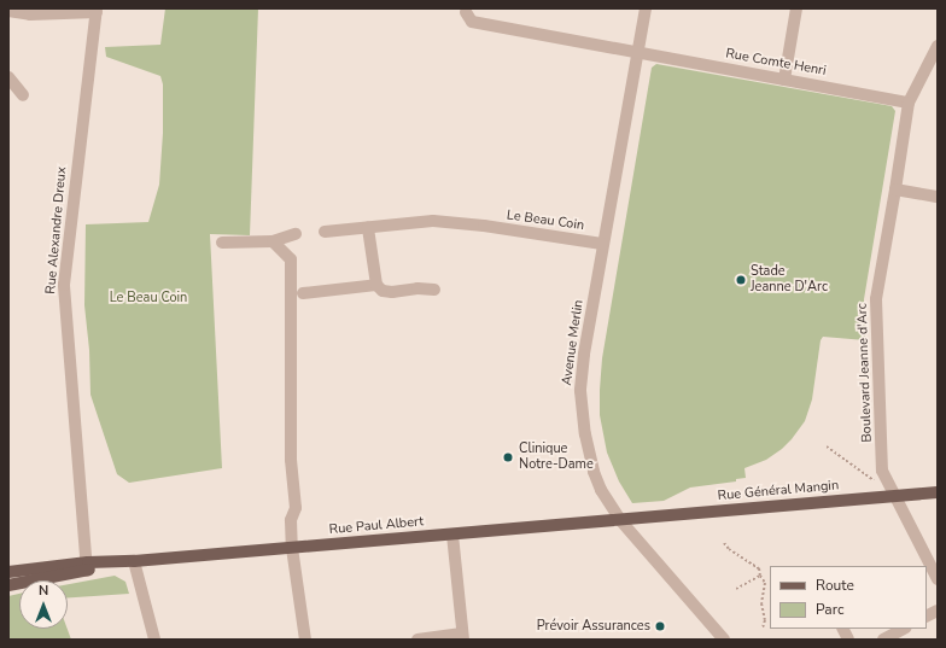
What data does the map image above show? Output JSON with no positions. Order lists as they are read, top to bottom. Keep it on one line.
{"streets":{"main road":["Rue Général Mangin","Rue Paul Albert"],"street":["Rue Comte Henri","Le Beau Coin","Rue Alexandre Dreux","Avenue Merlin","Boulevard Jeanne d'Arc"]},"crossings":[["Rue Comte Henri","Avenue Merlin"],["Rue Comte Henri","Boulevard Jeanne d'Arc"],["Le Beau Coin","Avenue Merlin"],["Rue Alexandre Dreux","Rue Paul Albert"],["Avenue Merlin","Rue Général Mangin"],["Avenue Merlin","Rue Paul Albert"],["Boulevard Jeanne d'Arc","Rue Général Mangin"],["Rue Général Mangin","Rue Paul Albert"]],"parks":["Le Beau Coin"],"places":["Stade Jeanne D'Arc","Clinique Notre-Dame","Prévoir Assurances"],"legend":["Route","Parc"],"north":"top"}
